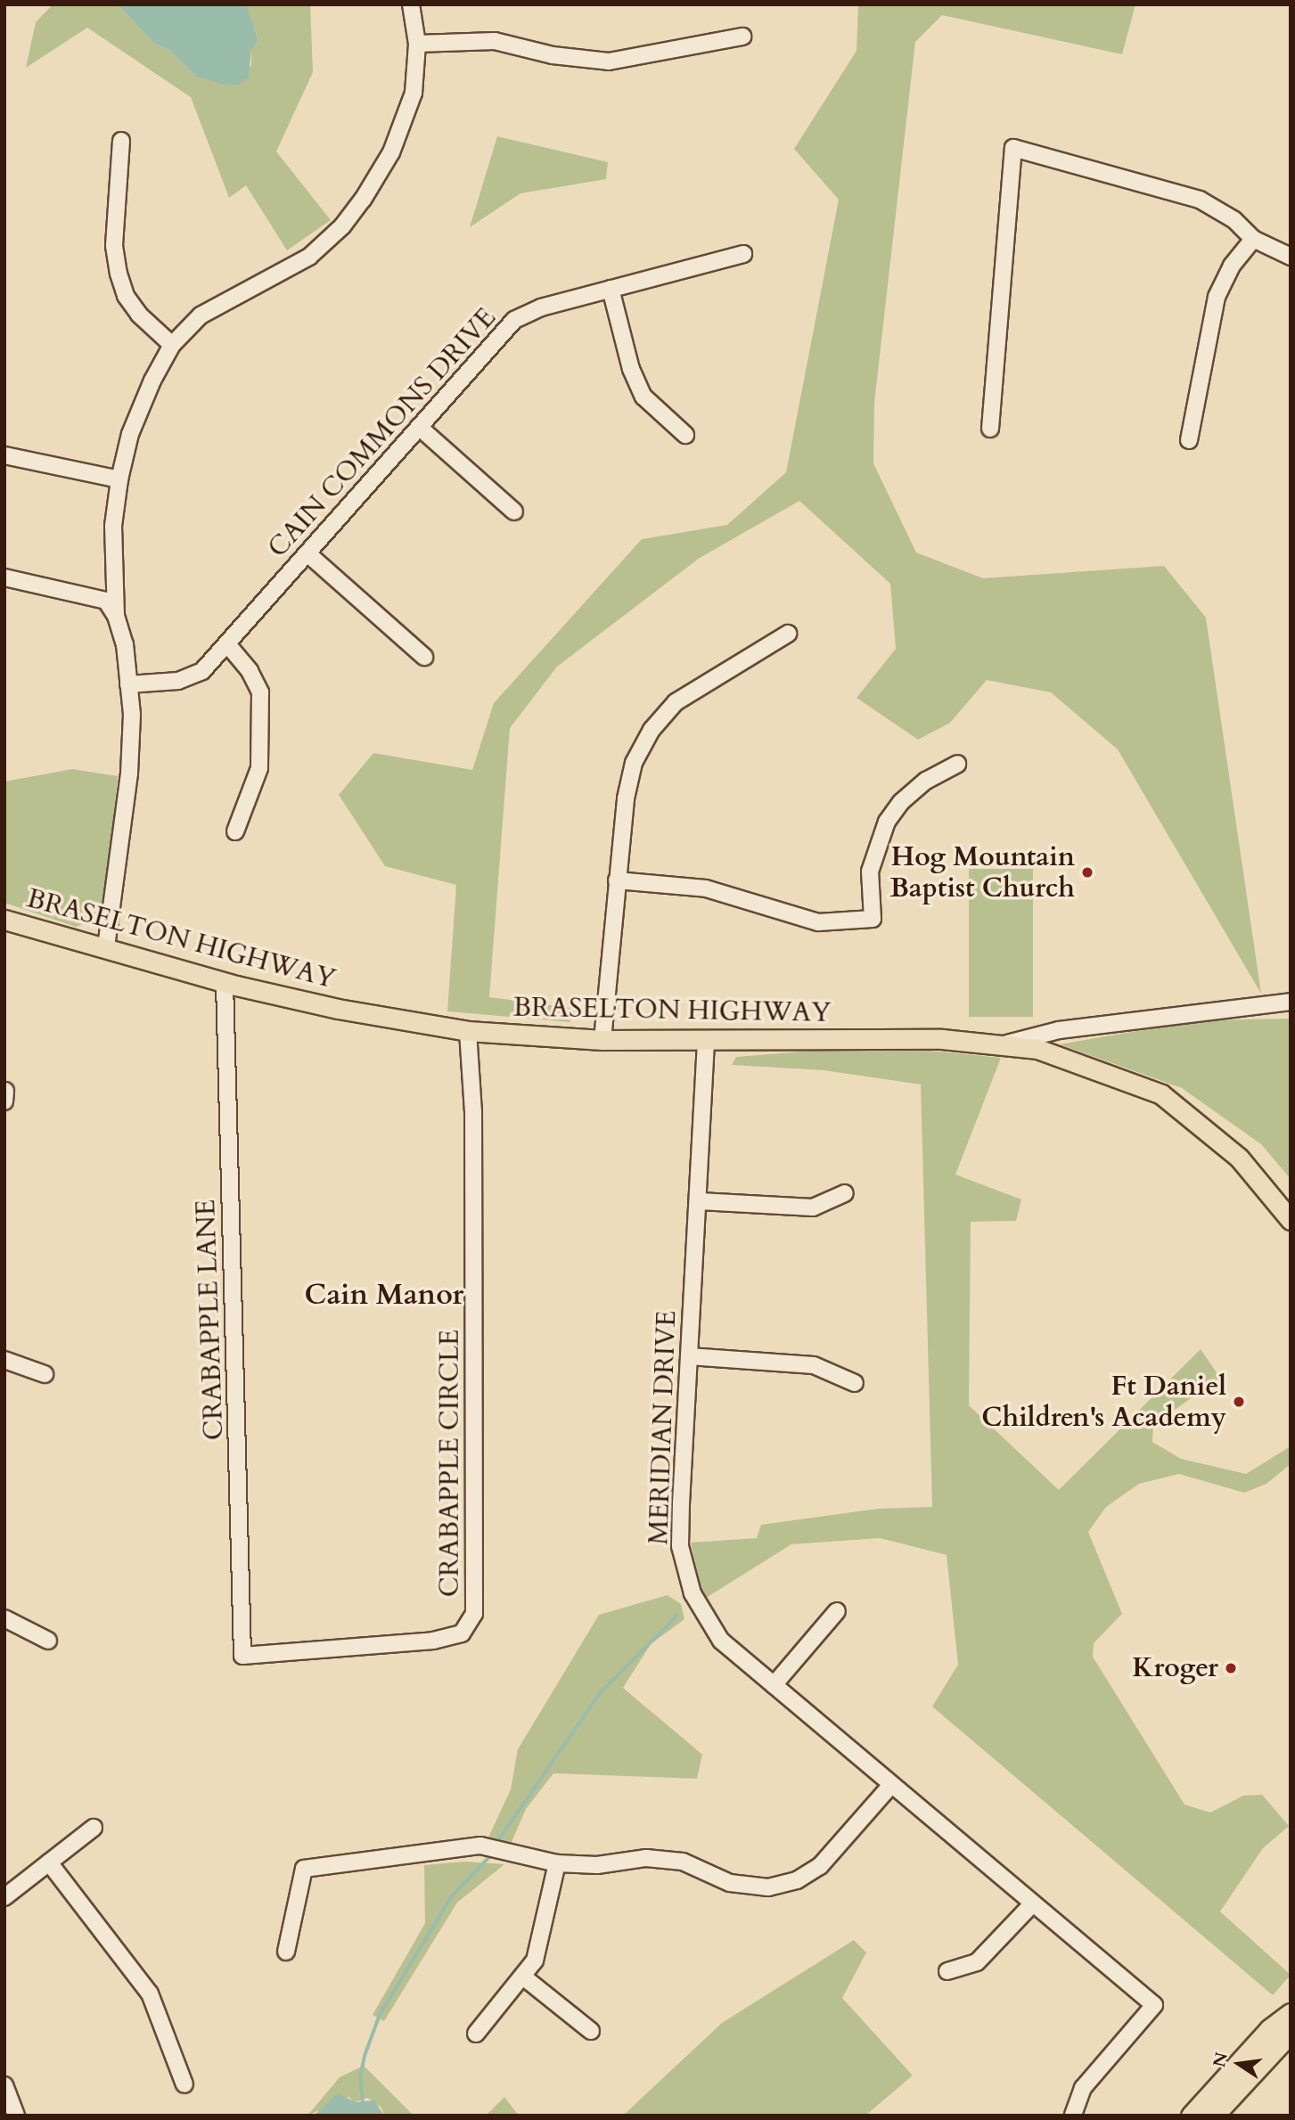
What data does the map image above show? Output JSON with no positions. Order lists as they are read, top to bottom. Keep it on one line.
{"streets":{"main road":["BRASELTON HIGHWAY"],"street":["CAIN COMMONS DRIVE","CRABAPPLE LANE","MERIDIAN DRIVE","CRABAPPLE CIRCLE"]},"crossings":[["BRASELTON HIGHWAY","CRABAPPLE LANE"],["BRASELTON HIGHWAY","MERIDIAN DRIVE"],["BRASELTON HIGHWAY","CRABAPPLE CIRCLE"],["CRABAPPLE LANE","CRABAPPLE CIRCLE"]],"districts":["Cain Manor"],"places":["Hog Mountain Baptist Church","Ft Daniel Children's Academy","Kroger"],"north":"left"}
